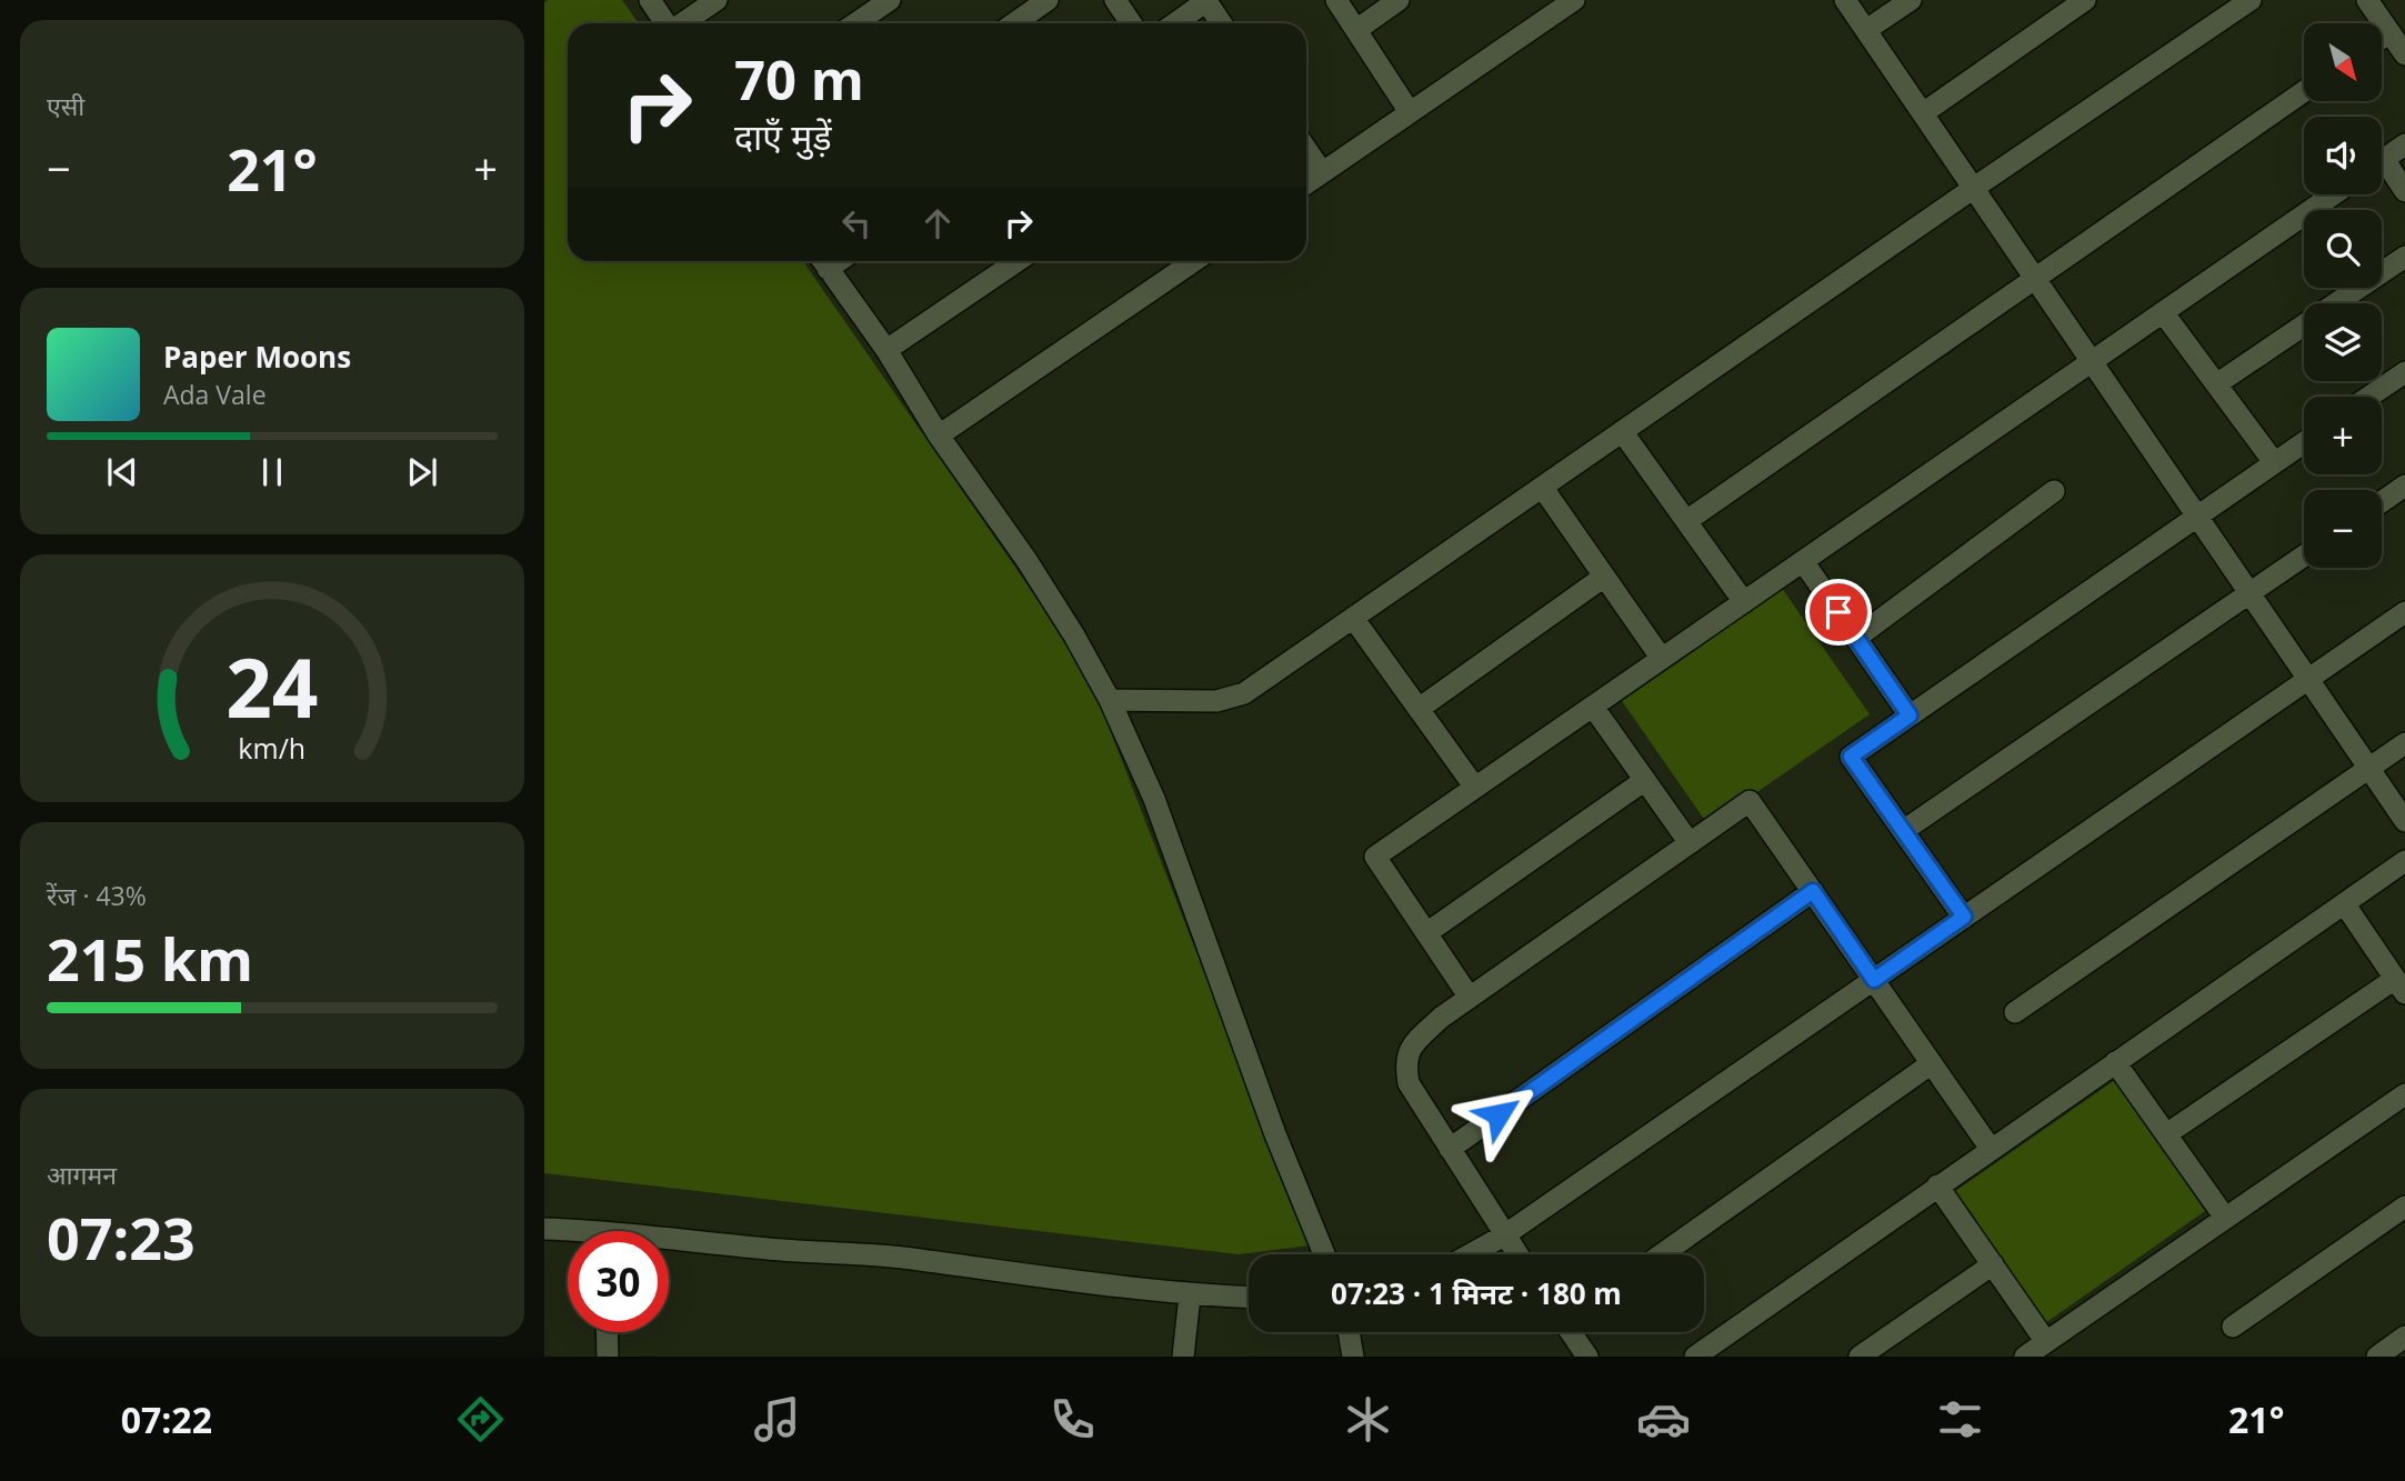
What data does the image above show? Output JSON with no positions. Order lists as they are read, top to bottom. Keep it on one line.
{"north":"bottom right","page":{"tile":["एसी",["रेंज · 43%","215 km"],["आगमन","07:23"]],"map_buttons":["+","−"],"turn":["70 m","दाएँ मुड़ें"],"heat":["−","21°","+"],"song":["Paper Moons","Ada Vale"],"limit":"30","trip":"07:23 · 1 मिनट · 180 m","tabs":["07:22","21°"],"gauge":["24","km/h"]}}
